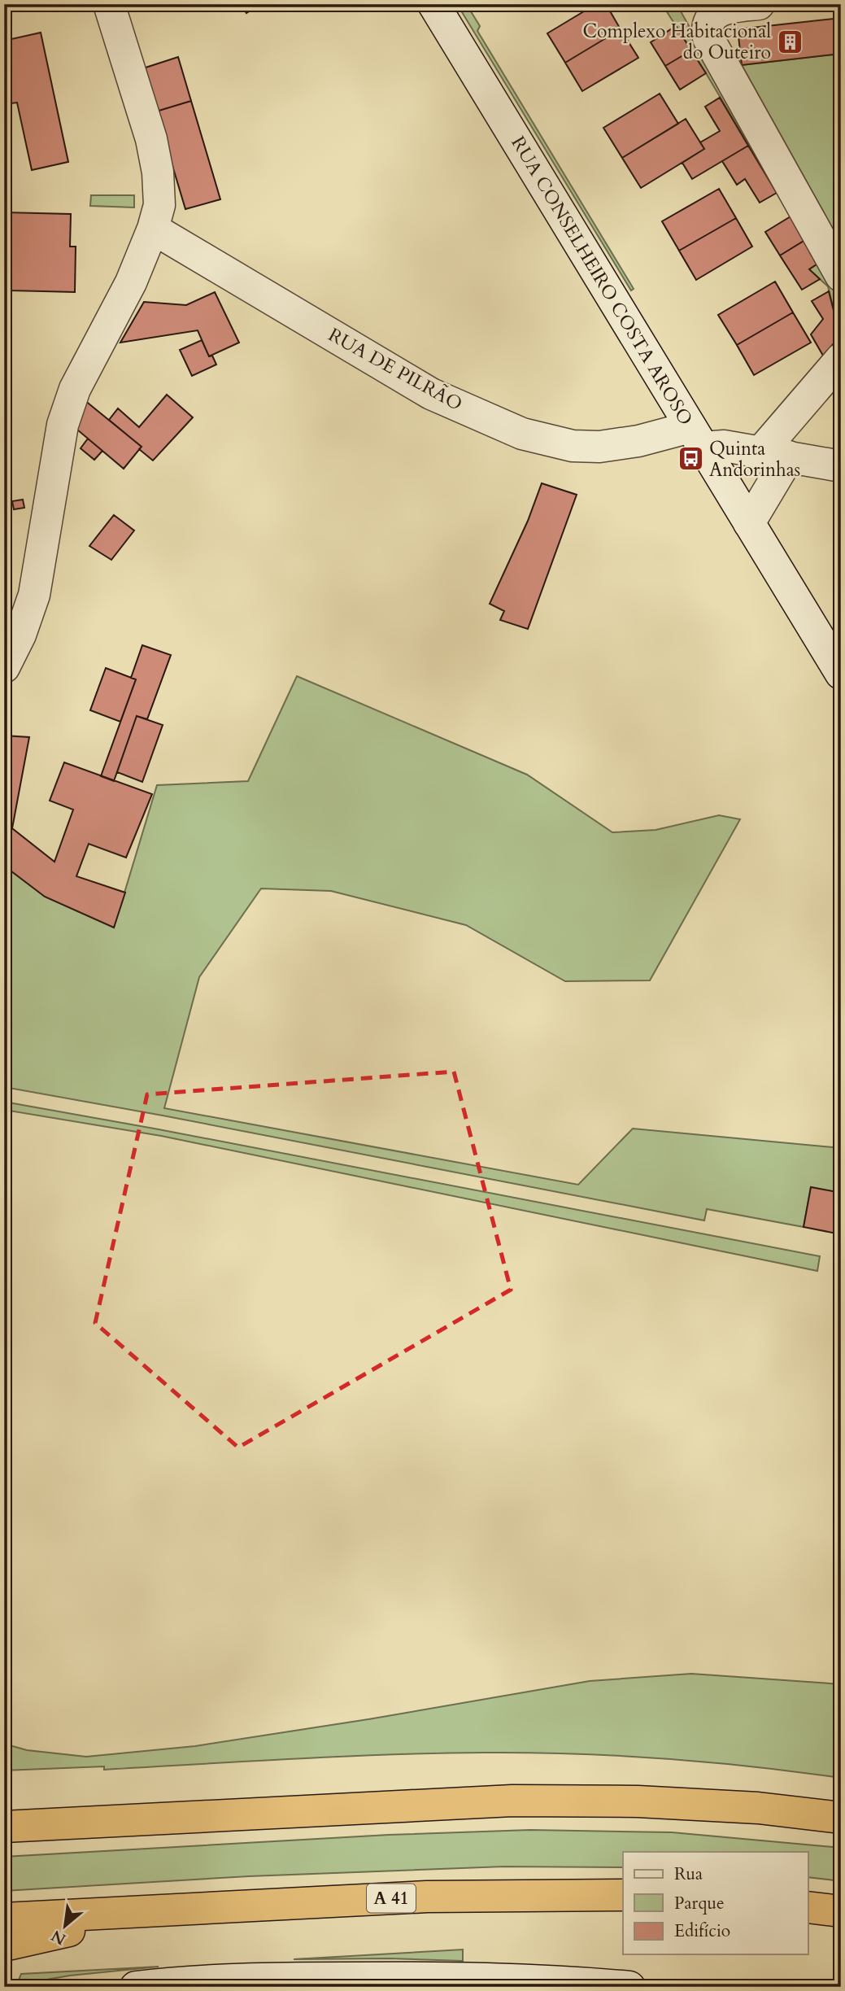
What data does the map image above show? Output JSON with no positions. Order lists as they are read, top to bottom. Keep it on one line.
{"streets":{"highway":["A 41"],"street":["RUA CONSELHEIRO COSTA AROSO","RUA DE PILRÃO"]},"crossings":[["RUA CONSELHEIRO COSTA AROSO","RUA DE PILRÃO"]],"places":{"building":["Complexo Habitacional do Outeiro"],"bus stop":["Quinta Andorinhas"]},"legend":["Rua","Parque","Edifício"],"north":"bottom left"}
